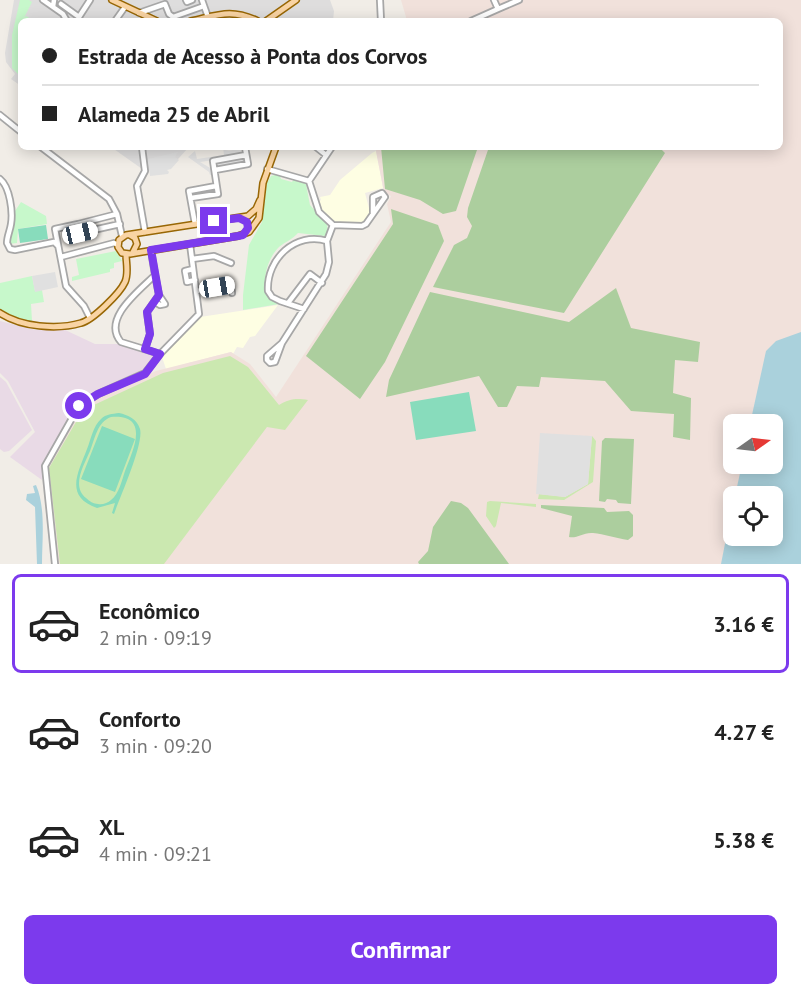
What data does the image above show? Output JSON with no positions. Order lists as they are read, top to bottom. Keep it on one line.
{"north":"right","page":{"banner":["Estrada de Acesso à Ponta dos Corvos","Alameda 25 de Abril"],"list":[{"name":"Econômico","note":"2 min · 09:19","value":"3.16 €"},{"name":"Conforto","note":"3 min · 09:20","value":"4.27 €"},{"name":"XL","note":"4 min · 09:21","value":"5.38 €"}],"buttons":"Confirmar"}}
